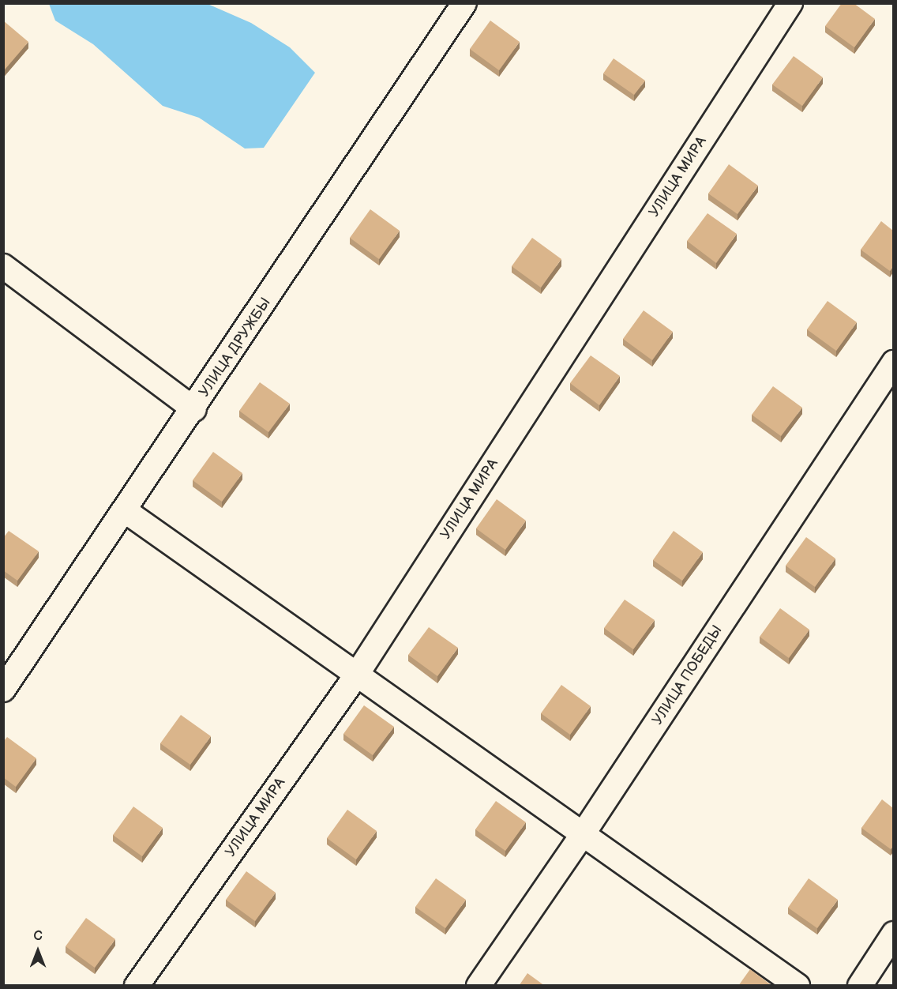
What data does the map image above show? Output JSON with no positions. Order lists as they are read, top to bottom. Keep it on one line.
{"streets":{"street":["УЛИЦА МИРА","УЛИЦА ДРУЖБЫ","УЛИЦА ПОБЕДЫ"]},"north":"top"}
